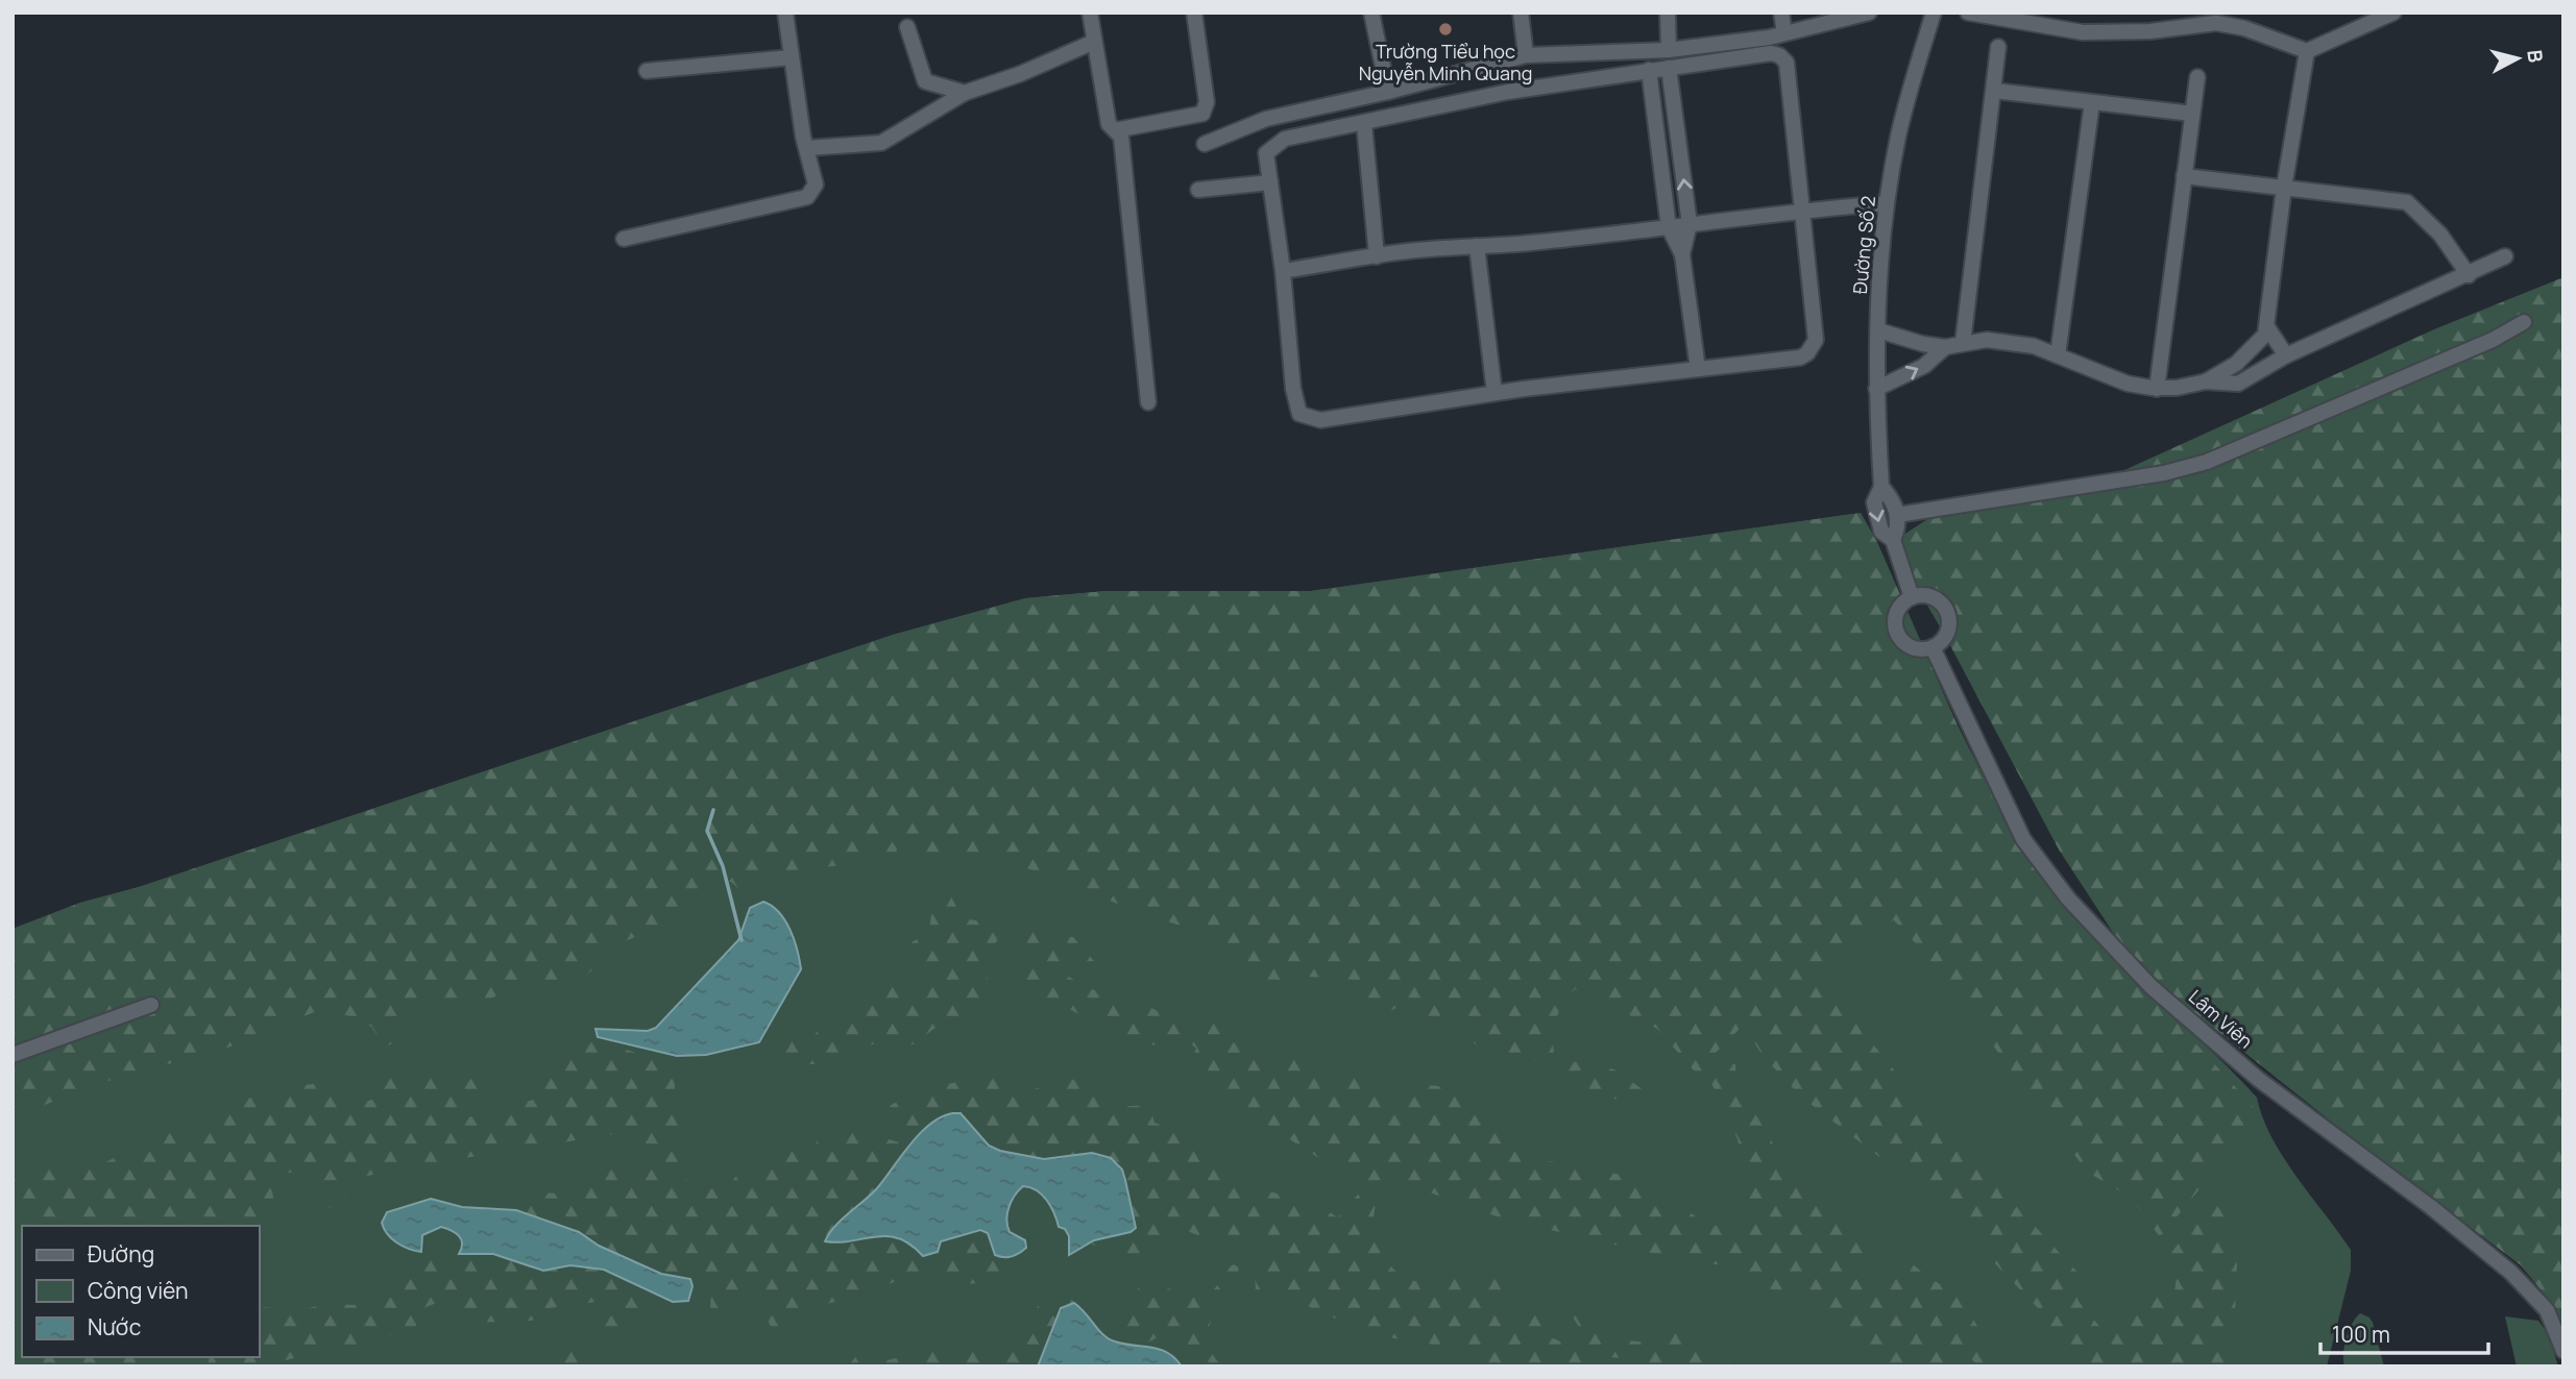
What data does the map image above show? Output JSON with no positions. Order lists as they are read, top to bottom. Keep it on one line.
{"streets":{"street":["Đường Số 2","Lâm Viên"]},"places":["Trường Tiểu học Nguyễn Minh Quang"],"legend":["Đường","Công viên","Nước"],"scale_bar":"100 m","north":"right"}
